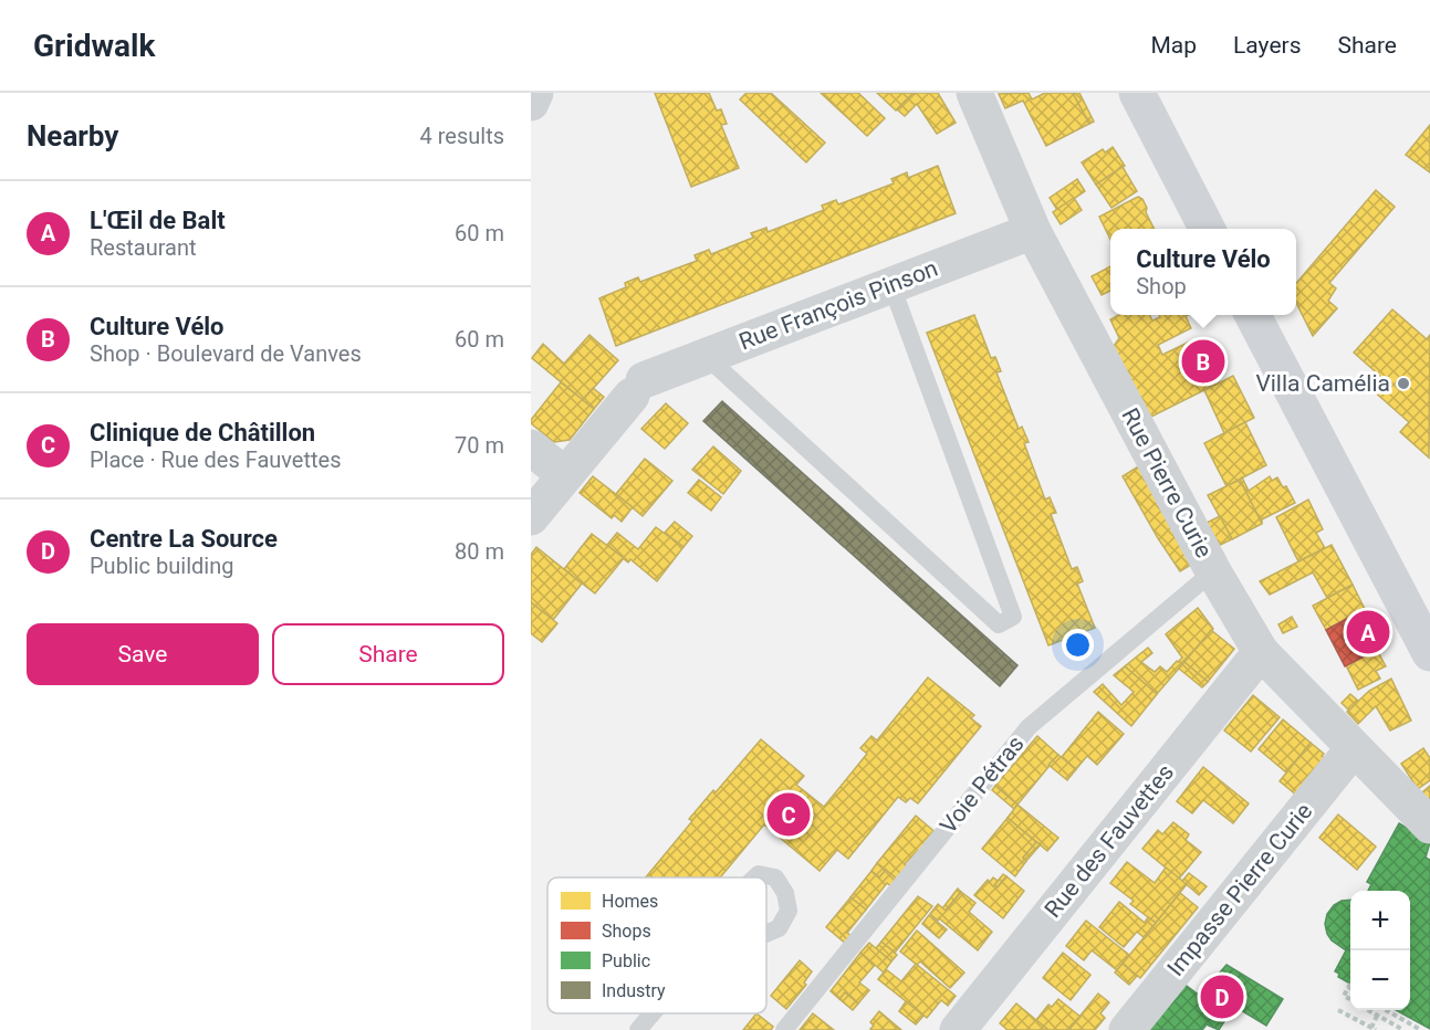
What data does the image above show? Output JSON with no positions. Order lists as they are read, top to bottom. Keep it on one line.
{"streets":{"street":["Rue François Pinson","Rue Pierre Curie","Rue des Fauvettes","Impasse Pierre Curie"],"lane":["Voie Pétras"]},"crossings":[["Rue François Pinson","Rue Pierre Curie"],["Rue Pierre Curie","Voie Pétras"],["Rue Pierre Curie","Rue des Fauvettes"],["Rue Pierre Curie","Impasse Pierre Curie"]],"places":["Villa Camélia"],"legend":["Homes","Shops","Public","Industry"],"page":{"header":"Gridwalk","nav":["Map","Layers","Share"],"heading":["Nearby","4 results"],"list":[{"mark":"A","name":"L'Œil de Balt","note":"Restaurant","value":"60 m"},{"mark":"B","name":"Culture Vélo","note":"Shop · Boulevard de Vanves","value":"60 m"},{"mark":"C","name":"Clinique de Châtillon","note":"Place · Rue des Fauvettes","value":"70 m"},{"mark":"D","name":"Centre La Source","note":"Public building","value":"80 m"}],"popup":["Culture Vélo","Shop"],"pins":["B","A","C","D"],"buttons":["Save","Share"],"map_buttons":["+","−"]}}
